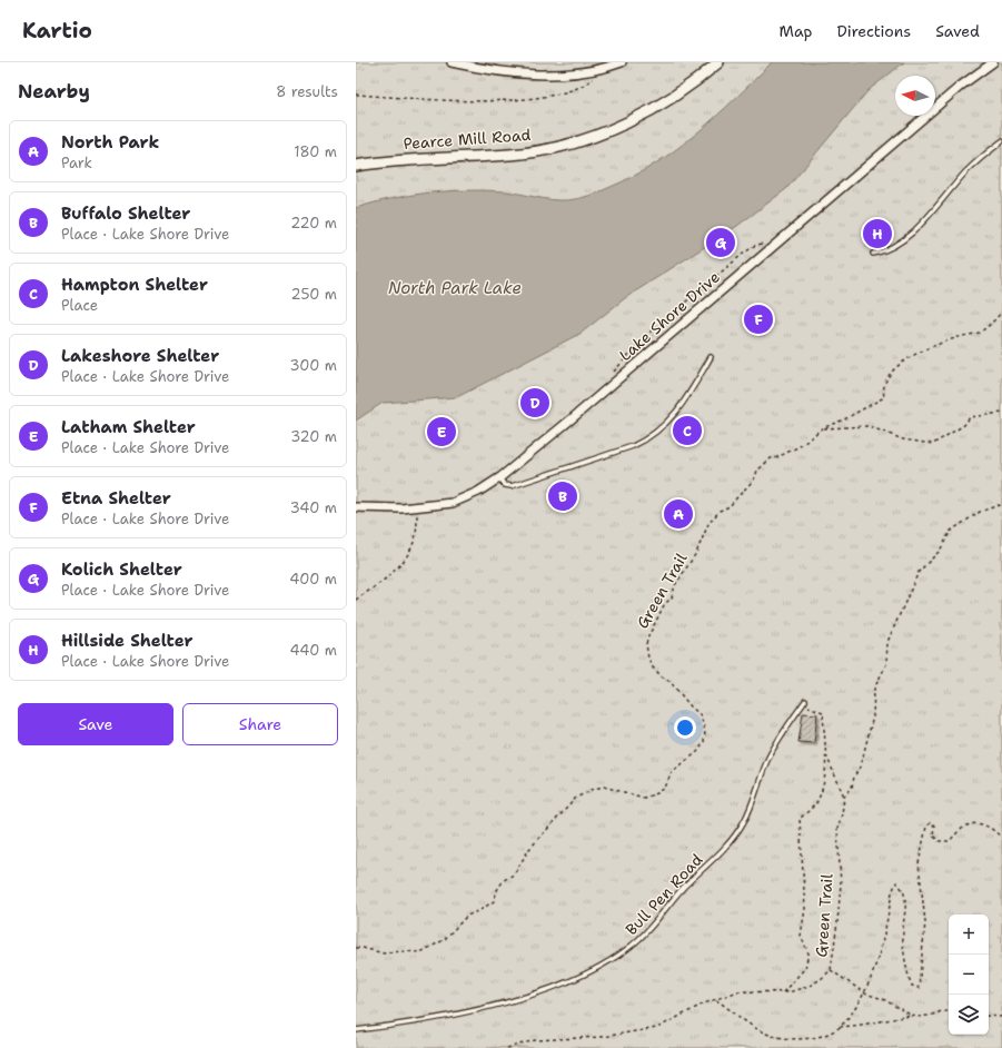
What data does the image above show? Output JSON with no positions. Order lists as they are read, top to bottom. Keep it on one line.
{"streets":{"street":["Pearce Mill Road","Lake Shore Drive"],"lane":["Bull Pen Road"],"path":["Green Trail"]},"water":["North Park Lake"],"north":"left","page":{"header":"Kartio","nav":["Map","Directions","Saved"],"heading":["Nearby","8 results"],"list":[{"mark":"A","name":"North Park","note":"Park","value":"180 m"},{"mark":"B","name":"Buffalo Shelter","note":"Place · Lake Shore Drive","value":"220 m"},{"mark":"C","name":"Hampton Shelter","note":"Place","value":"250 m"},{"mark":"D","name":"Lakeshore Shelter","note":"Place · Lake Shore Drive","value":"300 m"},{"mark":"E","name":"Latham Shelter","note":"Place · Lake Shore Drive","value":"320 m"},{"mark":"F","name":"Etna Shelter","note":"Place · Lake Shore Drive","value":"340 m"},{"mark":"G","name":"Kolich Shelter","note":"Place · Lake Shore Drive","value":"400 m"},{"mark":"H","name":"Hillside Shelter","note":"Place · Lake Shore Drive","value":"440 m"}],"pins":["H","G","F","D","C","E","B","A"],"buttons":["Save","Share"],"map_buttons":["+","−"]}}
